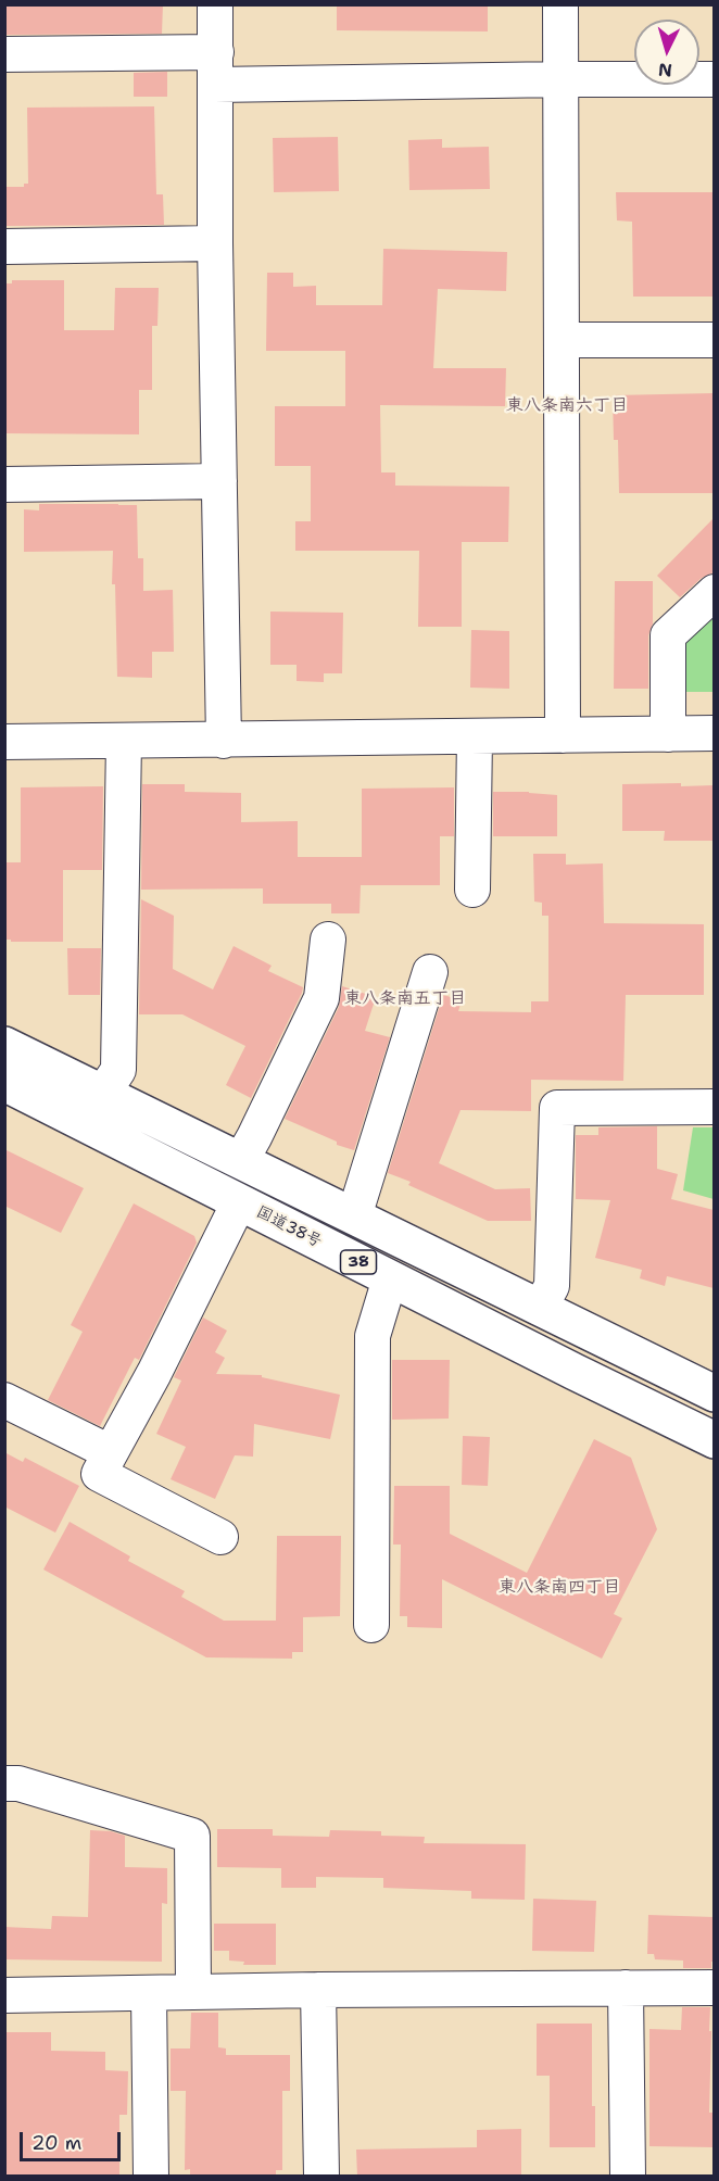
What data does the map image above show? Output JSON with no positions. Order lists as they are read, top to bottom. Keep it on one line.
{"streets":{"highway":["国道38号","38"]},"districts":["東八条南六丁目","東八条南五丁目","東八条南四丁目"],"scale_bar":"20 m","north":"bottom"}
